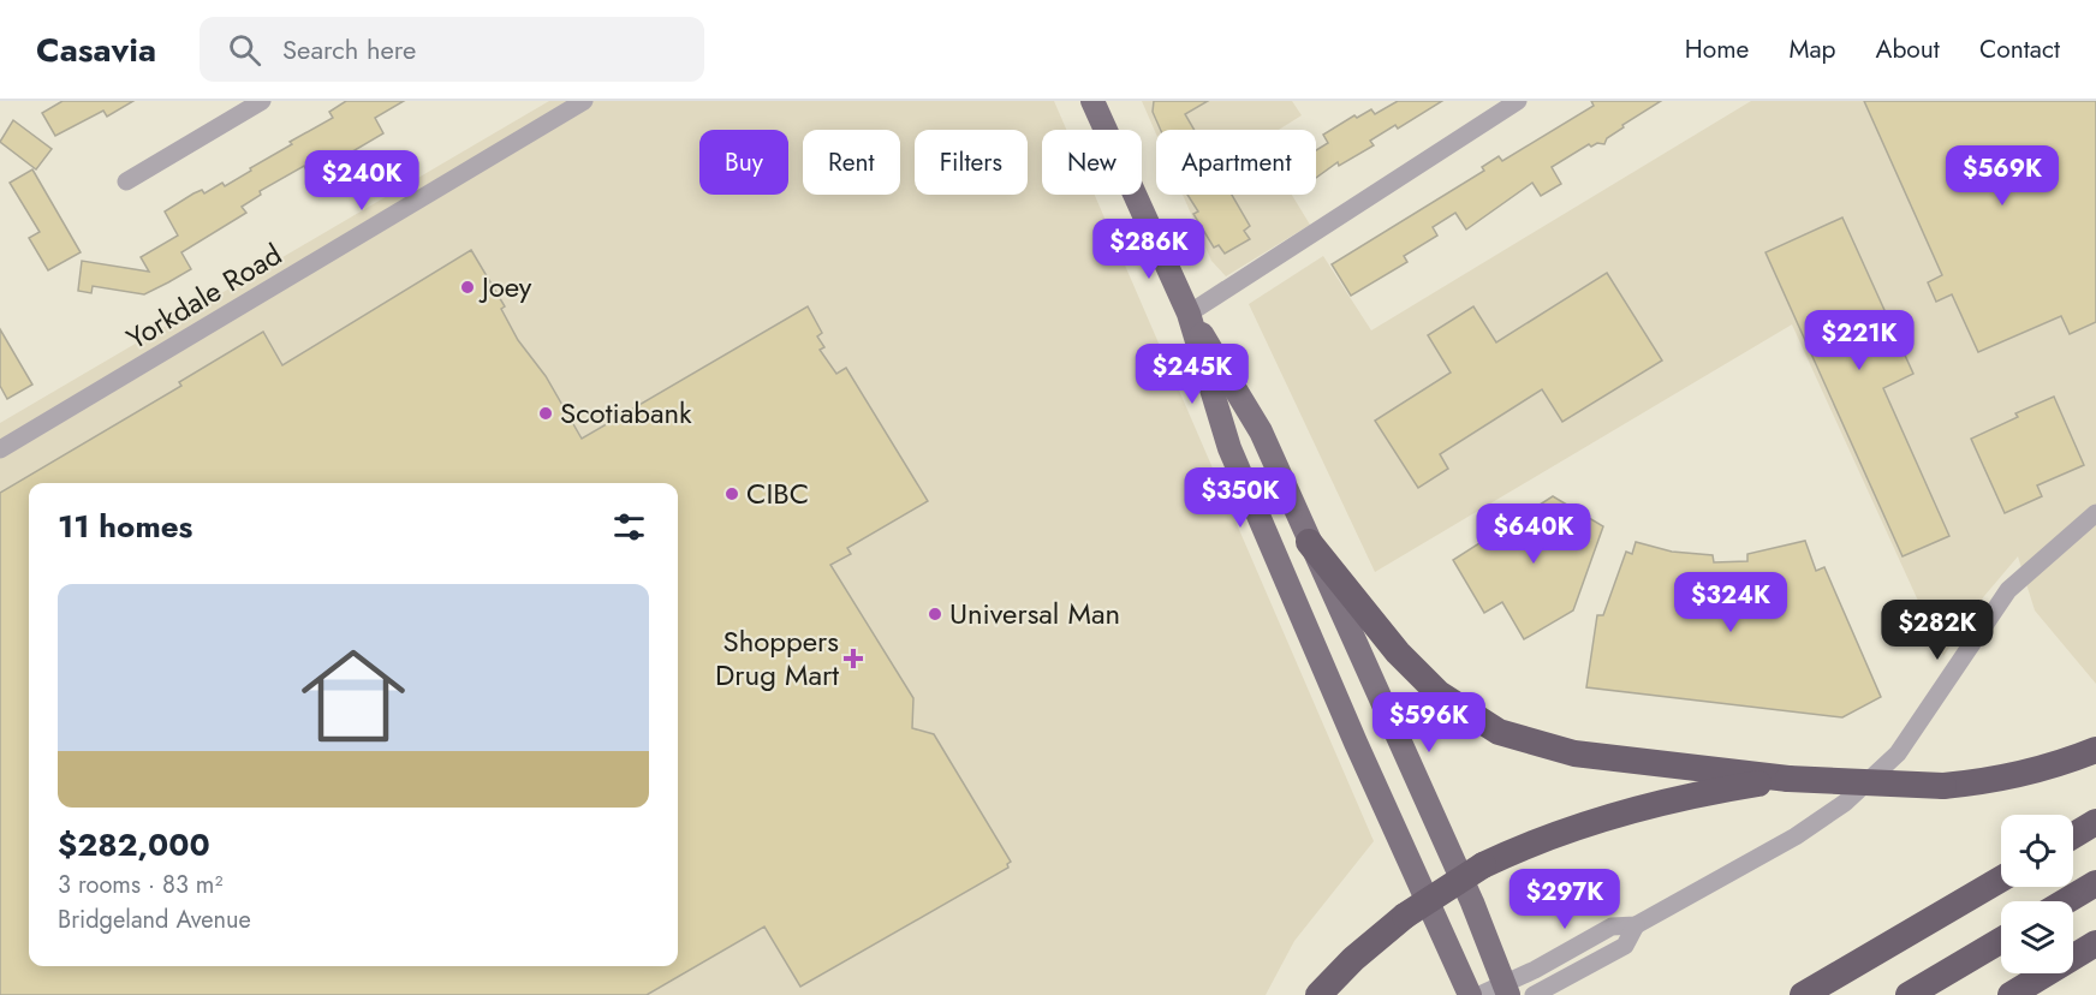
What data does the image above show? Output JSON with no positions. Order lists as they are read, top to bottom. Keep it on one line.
{"streets":{"street":["Yorkdale Road"]},"places":{"other":["Joey","Scotiabank","CIBC","Universal Man"],"health":["Shoppers Drug Mart"]},"page":{"header":"Casavia","search":"Search here","nav":["Home","Map","About","Contact"],"chip":["Buy","Rent","Filters","New","Apartment"],"price":["$569K","$240K","$286K","$221K","$245K","$350K","$640K","$324K","$282K","$596K","$297K"],"heading":"11 homes","list":[{"name":"$282,000","note":"3 rooms · 83 m² · Bridgeland Avenue"}]}}
